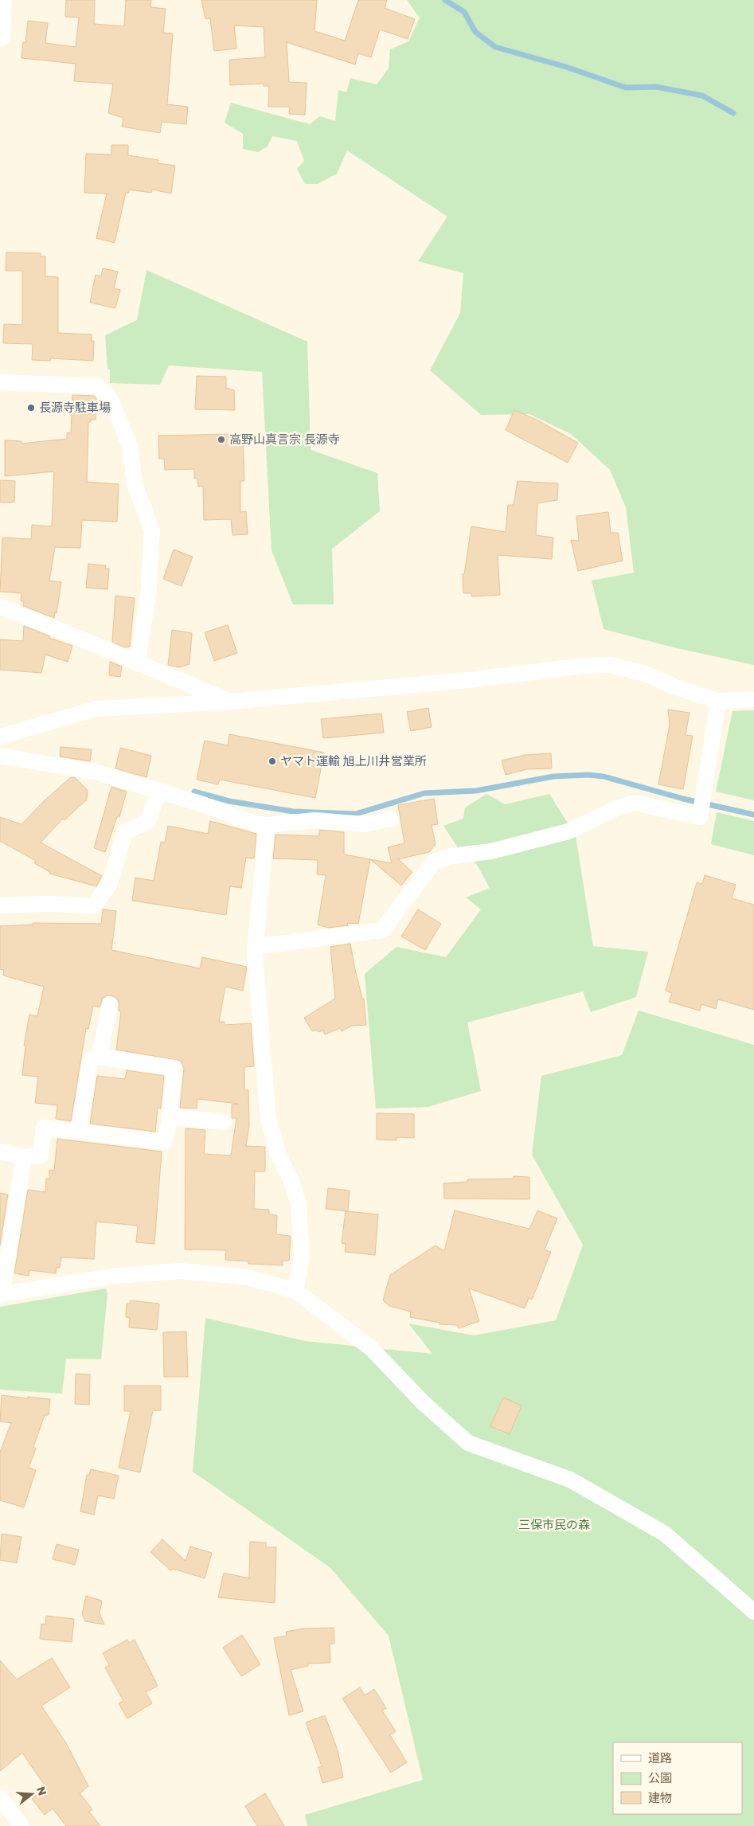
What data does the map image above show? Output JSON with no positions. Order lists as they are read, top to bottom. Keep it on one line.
{"parks":["三保市民の森"],"places":["長源寺駐車場","高野山真言宗 長源寺","ヤマト運輸 旭上川井営業所"],"legend":["道路","公園","建物"],"north":"right"}
